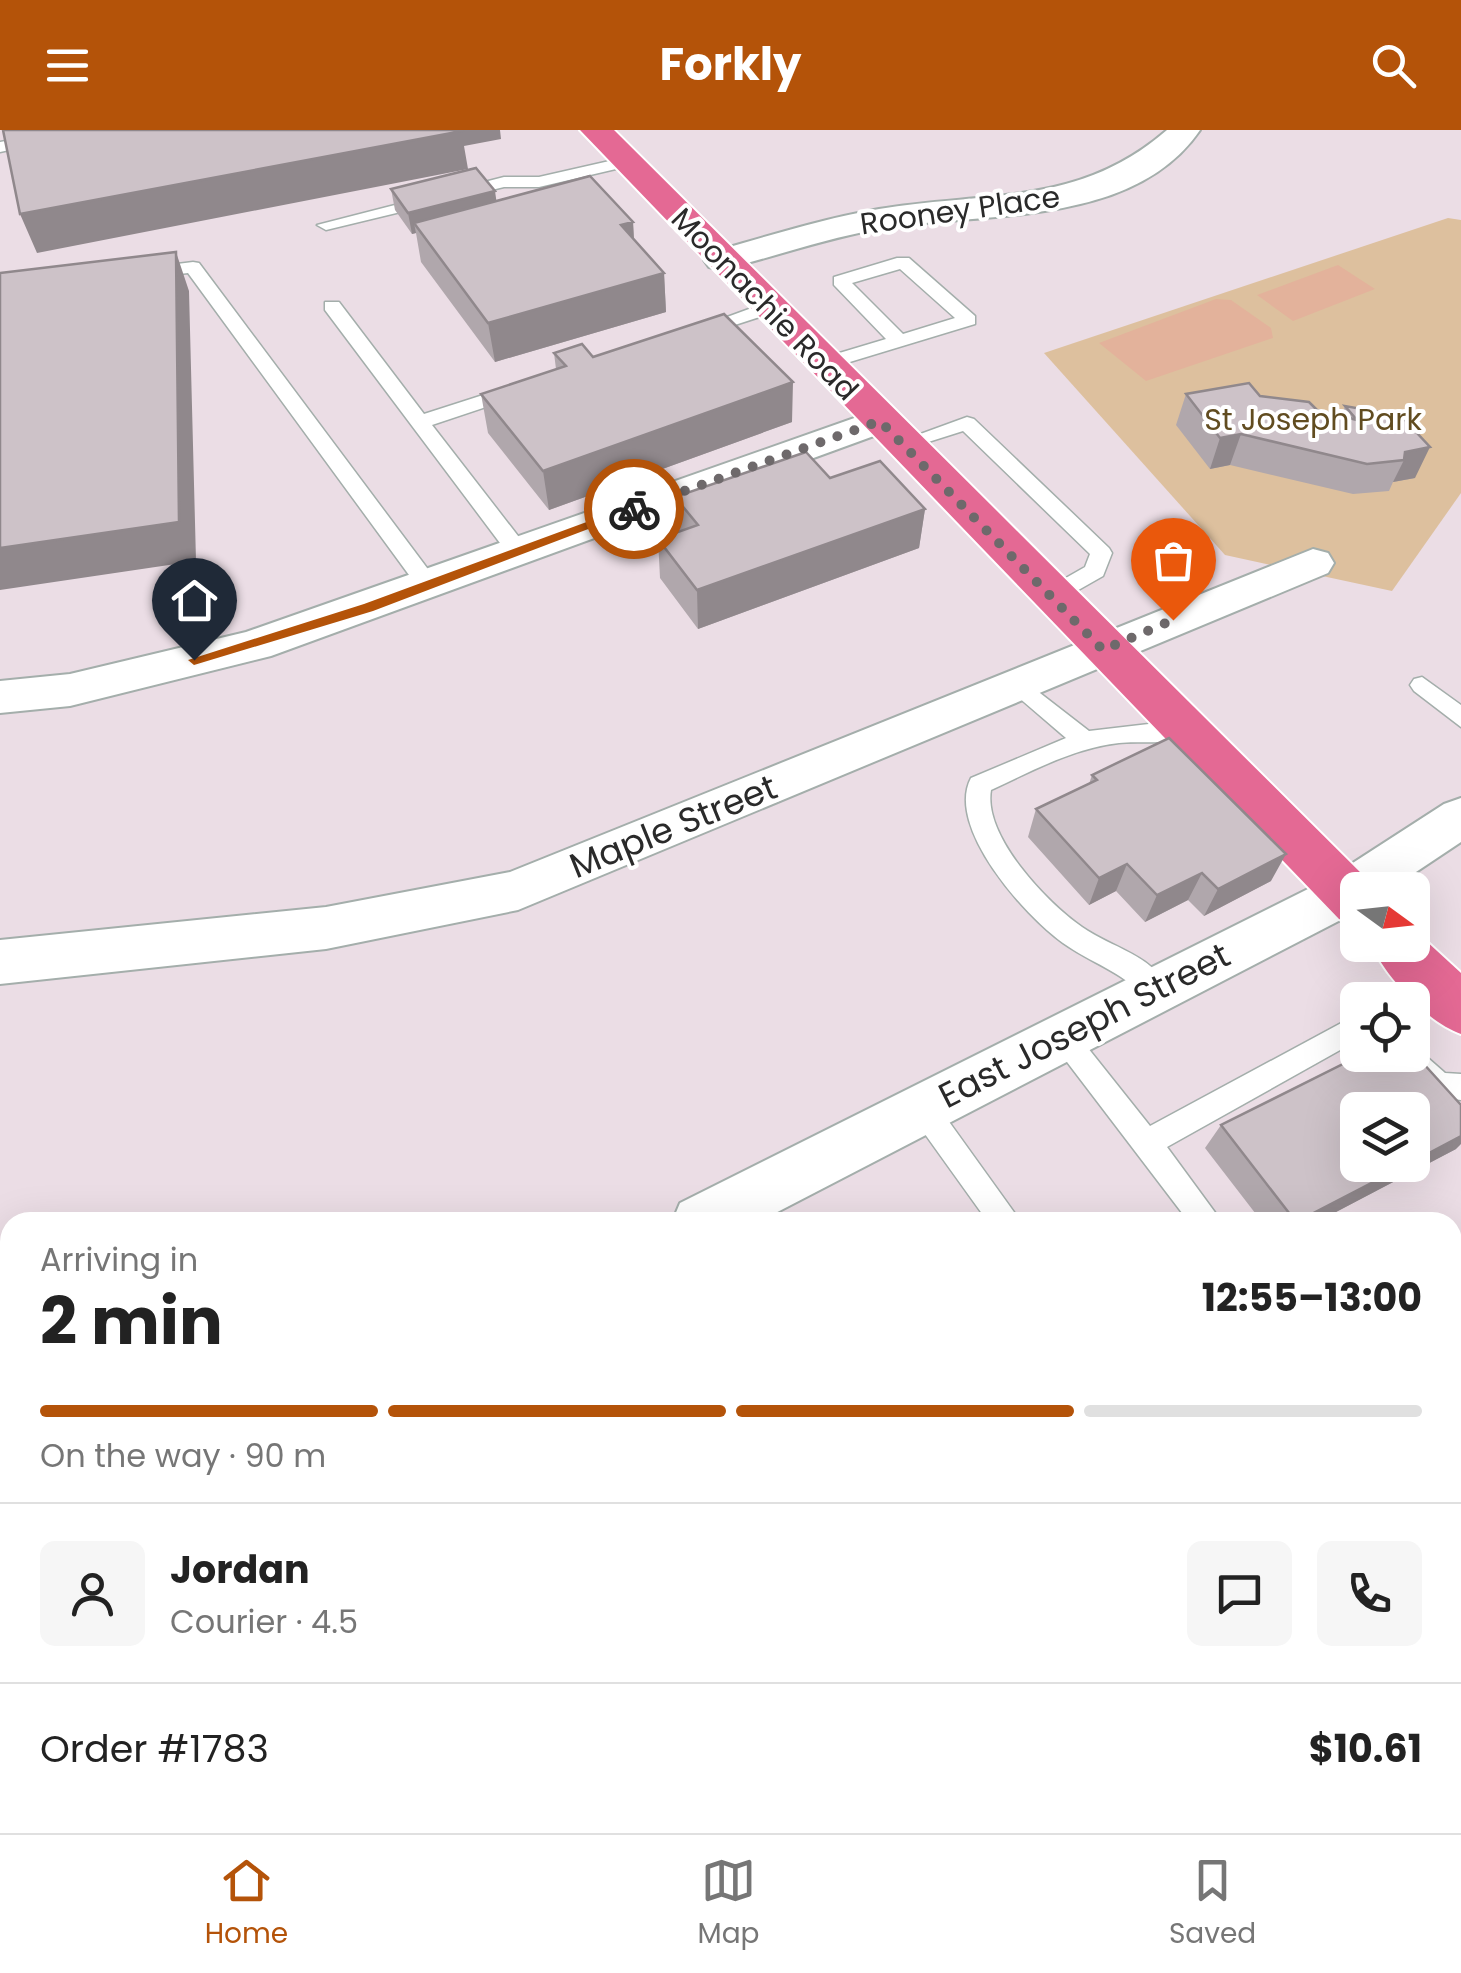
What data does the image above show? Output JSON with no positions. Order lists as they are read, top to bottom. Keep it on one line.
{"streets":{"main road":["Moonachie Road"],"street":["Rooney Place","Maple Street","East Joseph Street"]},"crossings":[["Rooney Place","Moonachie Road"],["Moonachie Road","Maple Street"]],"parks":["St Joseph Park"],"north":"right","page":{"header":"Forkly","heading":["2 min","Arriving in","12:55–13:00"],"panel":["Jordan","Courier · 4.5","Order #1783","$10.61"],"bar":"On the way · 90 m","tabs":["Home","Map","Saved"]}}
